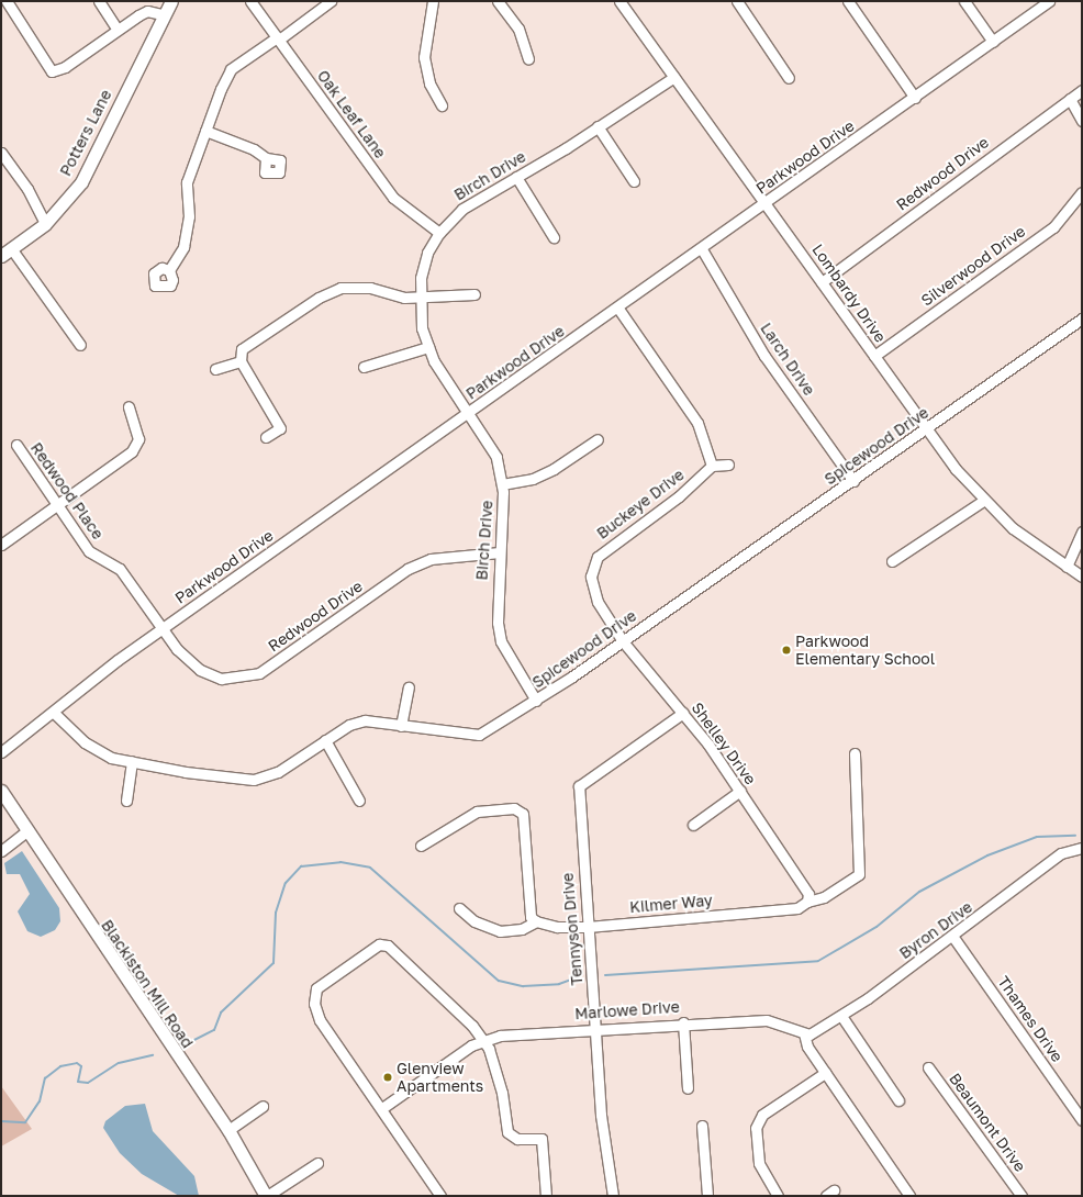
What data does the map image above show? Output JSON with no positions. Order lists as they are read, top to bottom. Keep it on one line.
{"streets":{"main road":["Potters Lane","Blackiston Mill Road"],"street":["Oak Leaf Lane","Parkwood Drive","Redwood Drive","Birch Drive","Silverwood Drive","Lombardy Drive","Larch Drive","Spicewood Drive","Redwood Place","Buckeye Drive","Shelley Drive","Kilmer Way","Tennyson Drive","Byron Drive","Marlowe Drive","Thames Drive","Beaumont Drive"]},"crossings":[["Oak Leaf Lane","Birch Drive"],["Parkwood Drive","Redwood Drive"],["Parkwood Drive","Birch Drive"],["Parkwood Drive","Lombardy Drive"],["Parkwood Drive","Larch Drive"],["Parkwood Drive","Spicewood Drive"],["Parkwood Drive","Redwood Place"],["Redwood Drive","Birch Drive"],["Redwood Drive","Lombardy Drive"],["Redwood Drive","Redwood Place"],["Birch Drive","Lombardy Drive"],["Birch Drive","Spicewood Drive"],["Silverwood Drive","Lombardy Drive"],["Lombardy Drive","Spicewood Drive"],["Larch Drive","Spicewood Drive"],["Spicewood Drive","Buckeye Drive"],["Spicewood Drive","Shelley Drive"],["Buckeye Drive","Shelley Drive"],["Shelley Drive","Kilmer Way"],["Shelley Drive","Tennyson Drive"],["Kilmer Way","Tennyson Drive"],["Tennyson Drive","Marlowe Drive"],["Byron Drive","Marlowe Drive"],["Byron Drive","Thames Drive"]],"places":["Parkwood Elementary School","Glenview Apartments"]}
